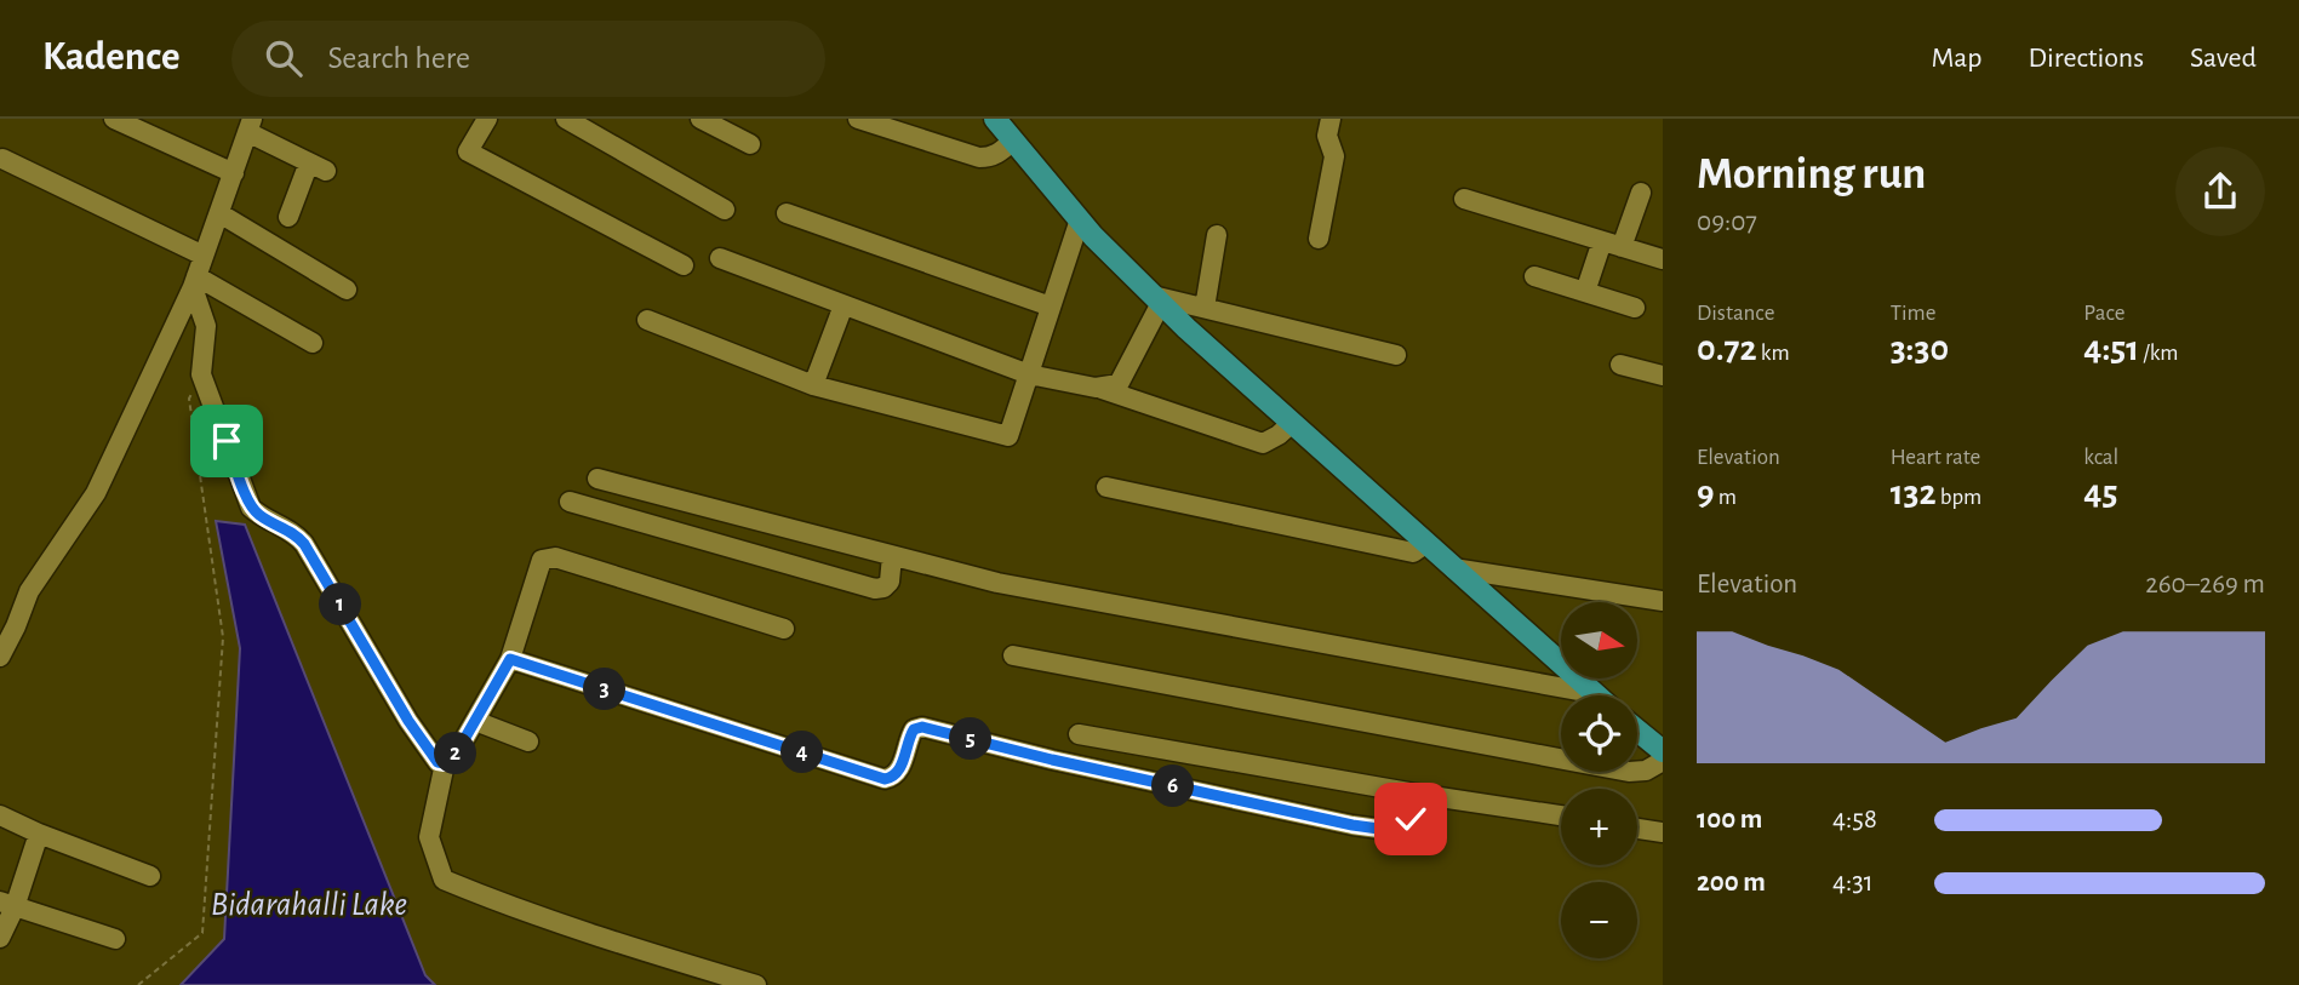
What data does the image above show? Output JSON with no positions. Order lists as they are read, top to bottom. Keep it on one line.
{"water":["Bidarahalli Lake"],"north":"right","page":{"header":"Kadence","search":"Search here","nav":["Map","Directions","Saved"],"heading":["Morning run","09:07"],"stats":[["Distance","0.72 km"],["Time","3:30"],["Pace","4:51 /km"],["Elevation","9 m"],["Heart rate","132 bpm"],["kcal","45"]],"chart":["Elevation","260–269 m"],"pins":["1","3","5","4","2","6"],"map_buttons":["+","−"],"list":[{"name":"100 m","note":"4:58"},{"name":"200 m","note":"4:31"}]}}
